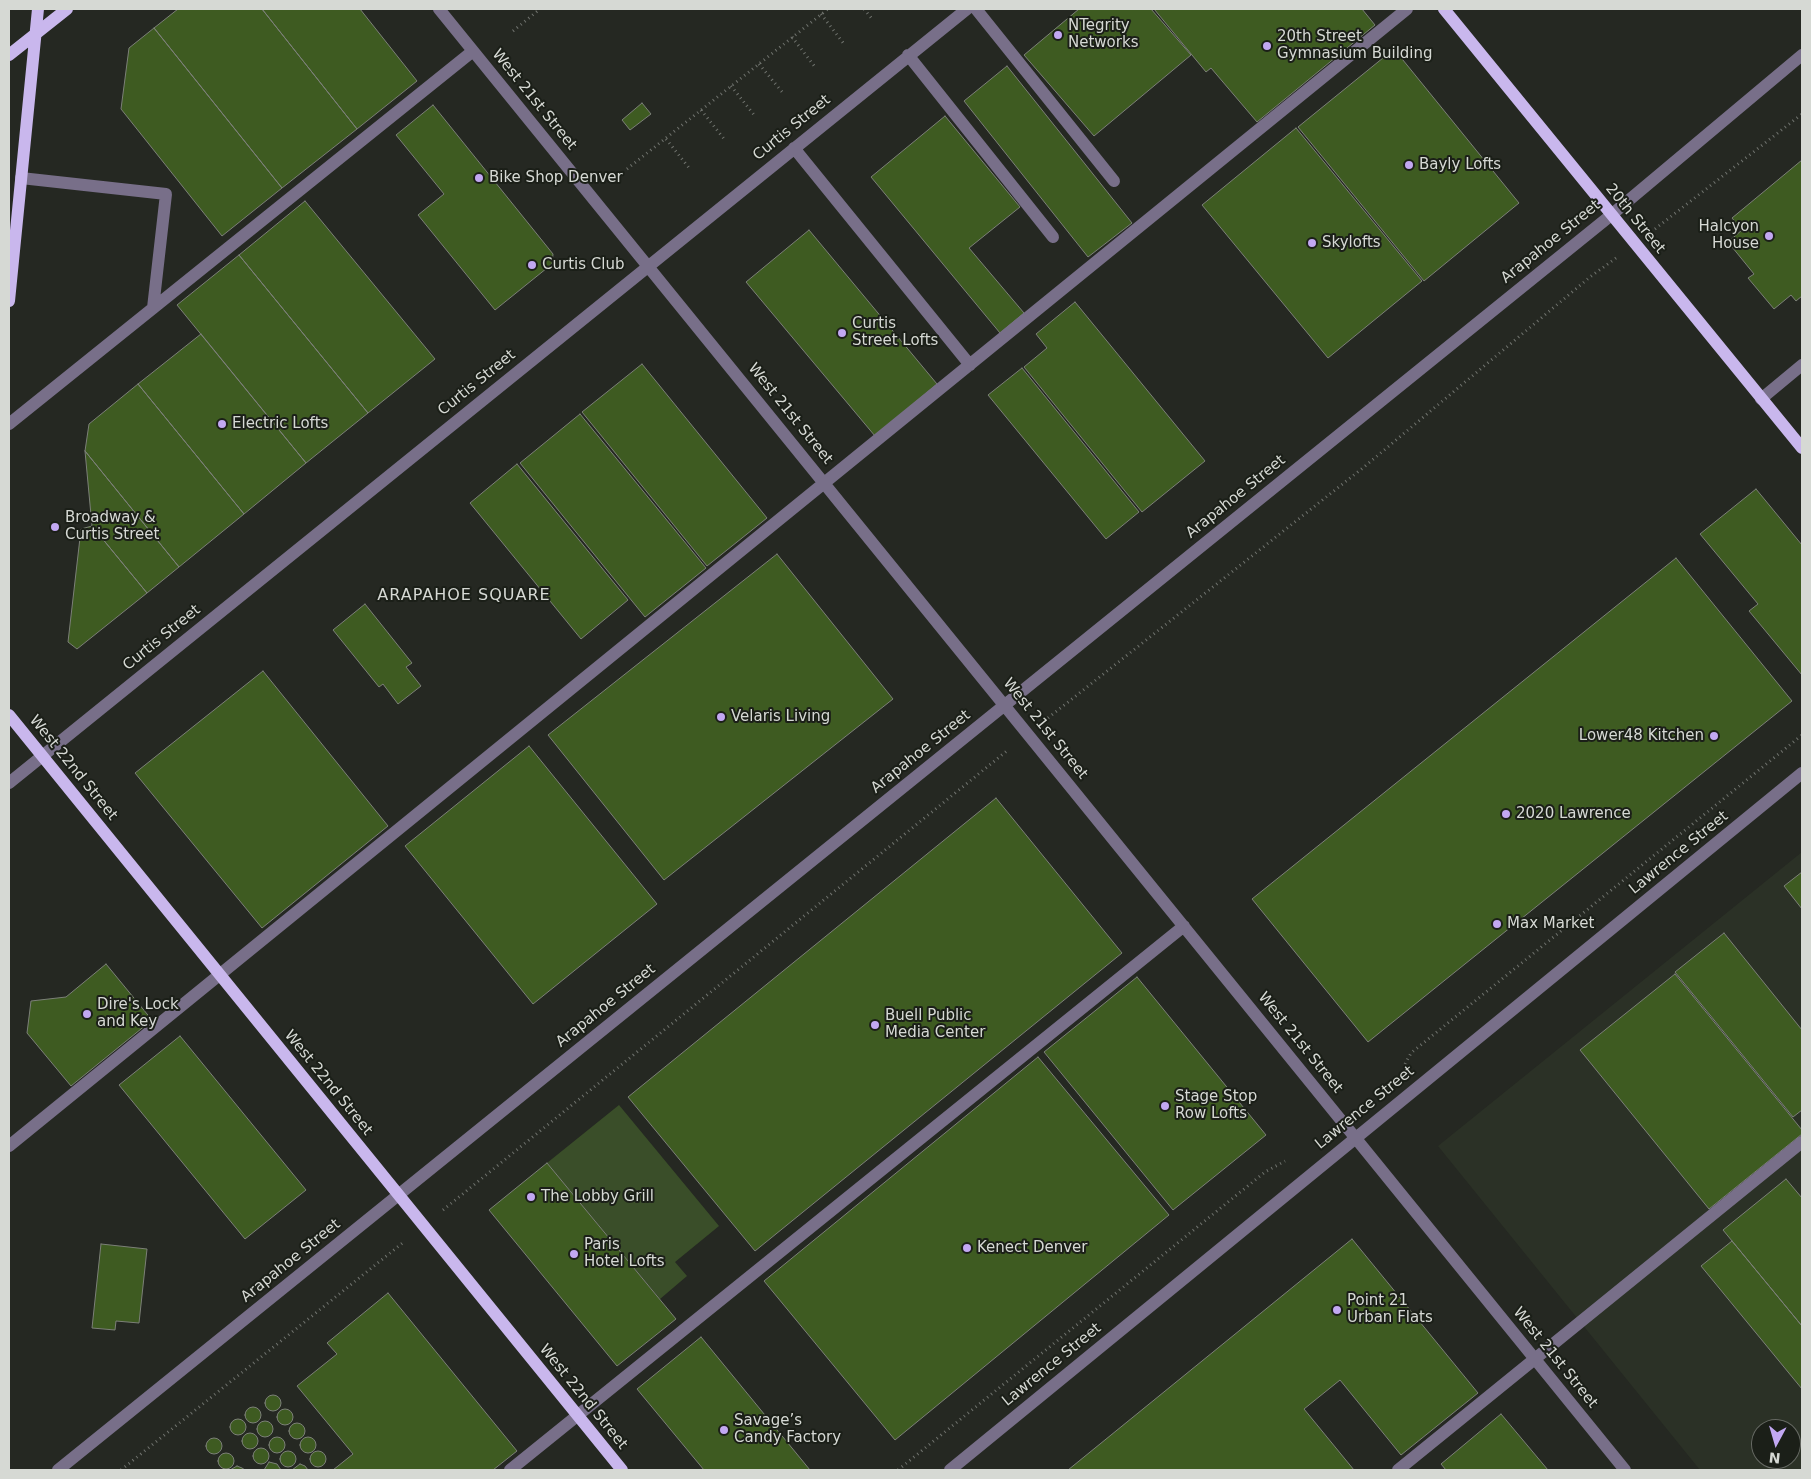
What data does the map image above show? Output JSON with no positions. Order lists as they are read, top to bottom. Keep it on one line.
{"streets":{"main road":["20th Street","West 22nd Street"],"street":["West 21st Street","Curtis Street","Arapahoe Street","Lawrence Street"]},"crossings":[["West 21st Street","Curtis Street"],["West 21st Street","Arapahoe Street"],["West 21st Street","Lawrence Street"],["Curtis Street","West 22nd Street"],["20th Street","Arapahoe Street"],["Arapahoe Street","West 22nd Street"]],"districts":["ARAPAHOE SQUARE"],"places":["NTegrity Networks","20th Street Gymnasium Building","Bayly Lofts","Bike Shop Denver","Halcyon House","Skylofts","Curtis Club","Curtis Street Lofts","Electric Lofts","Broadway & Curtis Street","Velaris Living","Lower48 Kitchen","2020 Lawrence","Max Market","Dire's Lock and Key","Buell Public Media Center","Stage Stop Row Lofts","The Lobby Grill","Kenect Denver","Paris Hotel Lofts","Point 21 Urban Flats","Savage’s Candy Factory"],"north":"bottom"}
